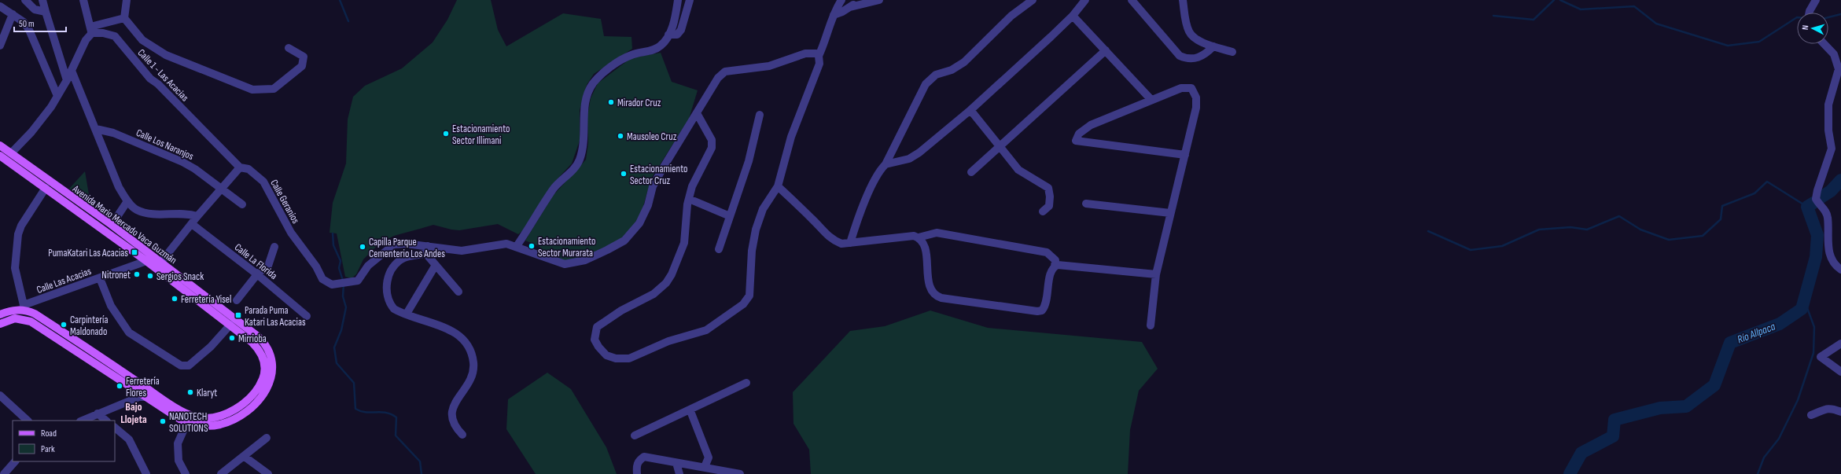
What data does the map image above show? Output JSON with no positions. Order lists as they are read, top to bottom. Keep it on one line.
{"streets":{"main road":["Avenida Mario Mercado Vaca Guzmán"],"street":["Calle 1 - Las Acacias","Calle Los Naranjos","Calle Geranios","Calle La Florida","Calle Las Acacias"]},"crossings":[["Calle 1 - Las Acacias","Calle Geranios"],["Avenida Mario Mercado Vaca Guzmán","Calle Las Acacias"]],"districts":["Bajo Llojeta"],"water":["Río Allpaca"],"places":{"other":["Mirador Cruz","Estacionamiento Sector Illimani","Mausoleo Cruz","Estacionamiento Sector Cruz","Estacionamiento Sector Murarata","Capilla Parque Cementerio Los Andes","Nitronet","Sergios Snack","Ferretería Yisel","Carpintería Maldonado","Mirrioba","Ferretería Flores","Klaryt","NANOTECH SOLUTIONS"],"transit":["PumaKatari Las Acacias","Parada Puma Katari Las Acacias"]},"legend":["Road","Park"],"scale_bar":"50 m","north":"left"}
